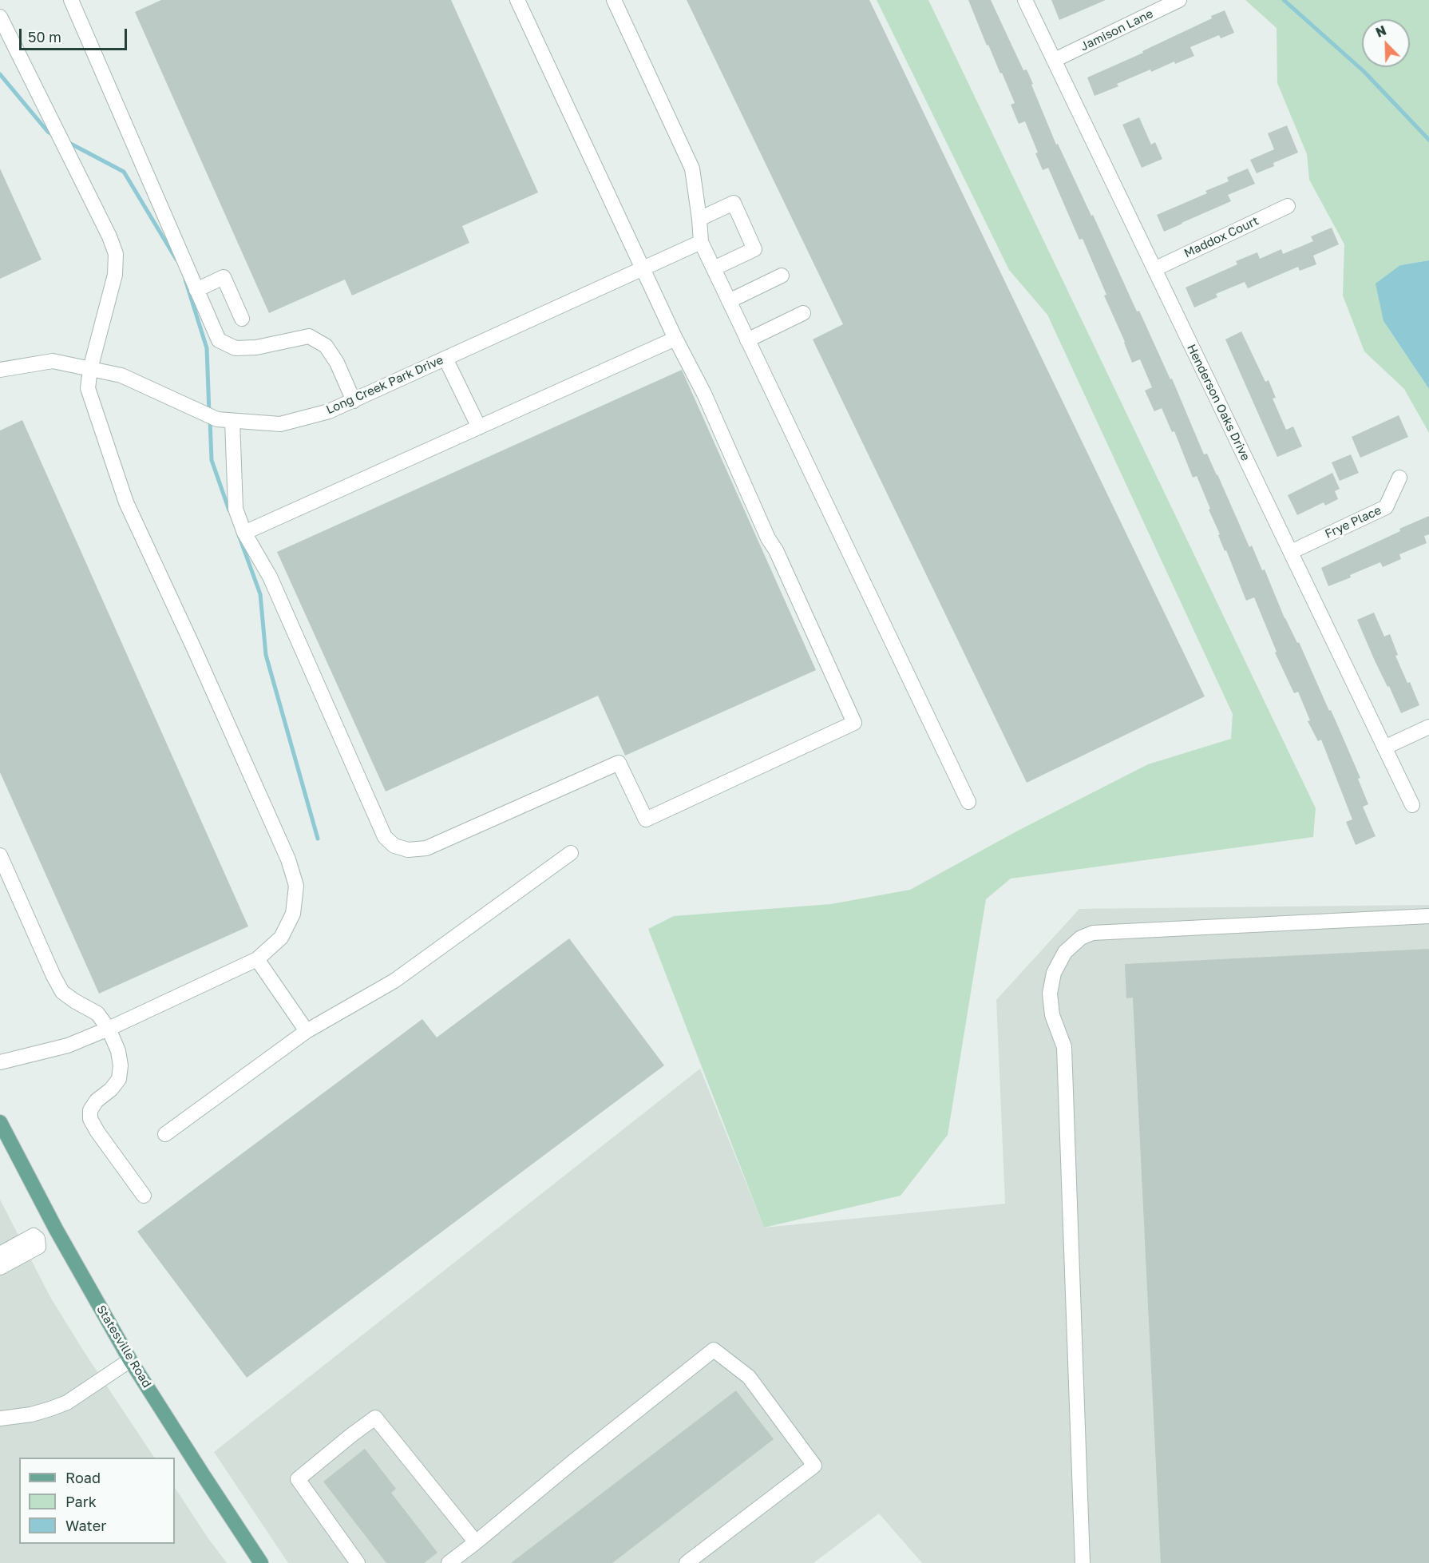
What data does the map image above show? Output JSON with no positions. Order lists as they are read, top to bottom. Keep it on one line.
{"streets":{"main road":["Statesville Road"],"street":["Jamison Lane","Maddox Court","Long Creek Park Drive","Henderson Oaks Drive","Frye Place"]},"crossings":[["Jamison Lane","Henderson Oaks Drive"],["Maddox Court","Henderson Oaks Drive"],["Henderson Oaks Drive","Frye Place"]],"legend":["Road","Park","Water"],"scale_bar":"50 m","north":"top left"}
